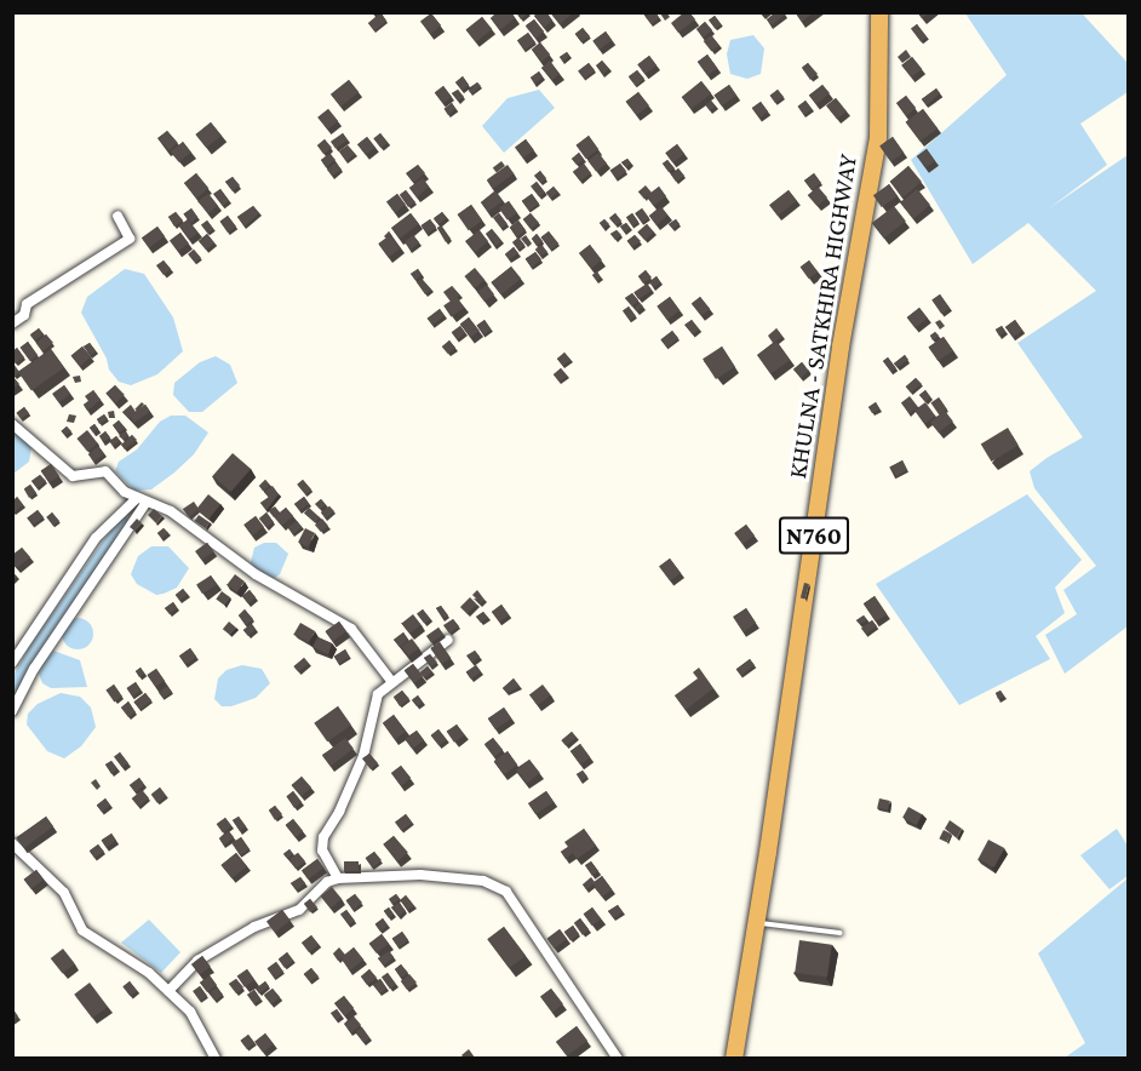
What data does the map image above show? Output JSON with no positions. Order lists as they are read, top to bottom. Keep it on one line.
{"streets":{"highway":["KHULNA - SATKHIRA HIGHWAY","N760"]}}
